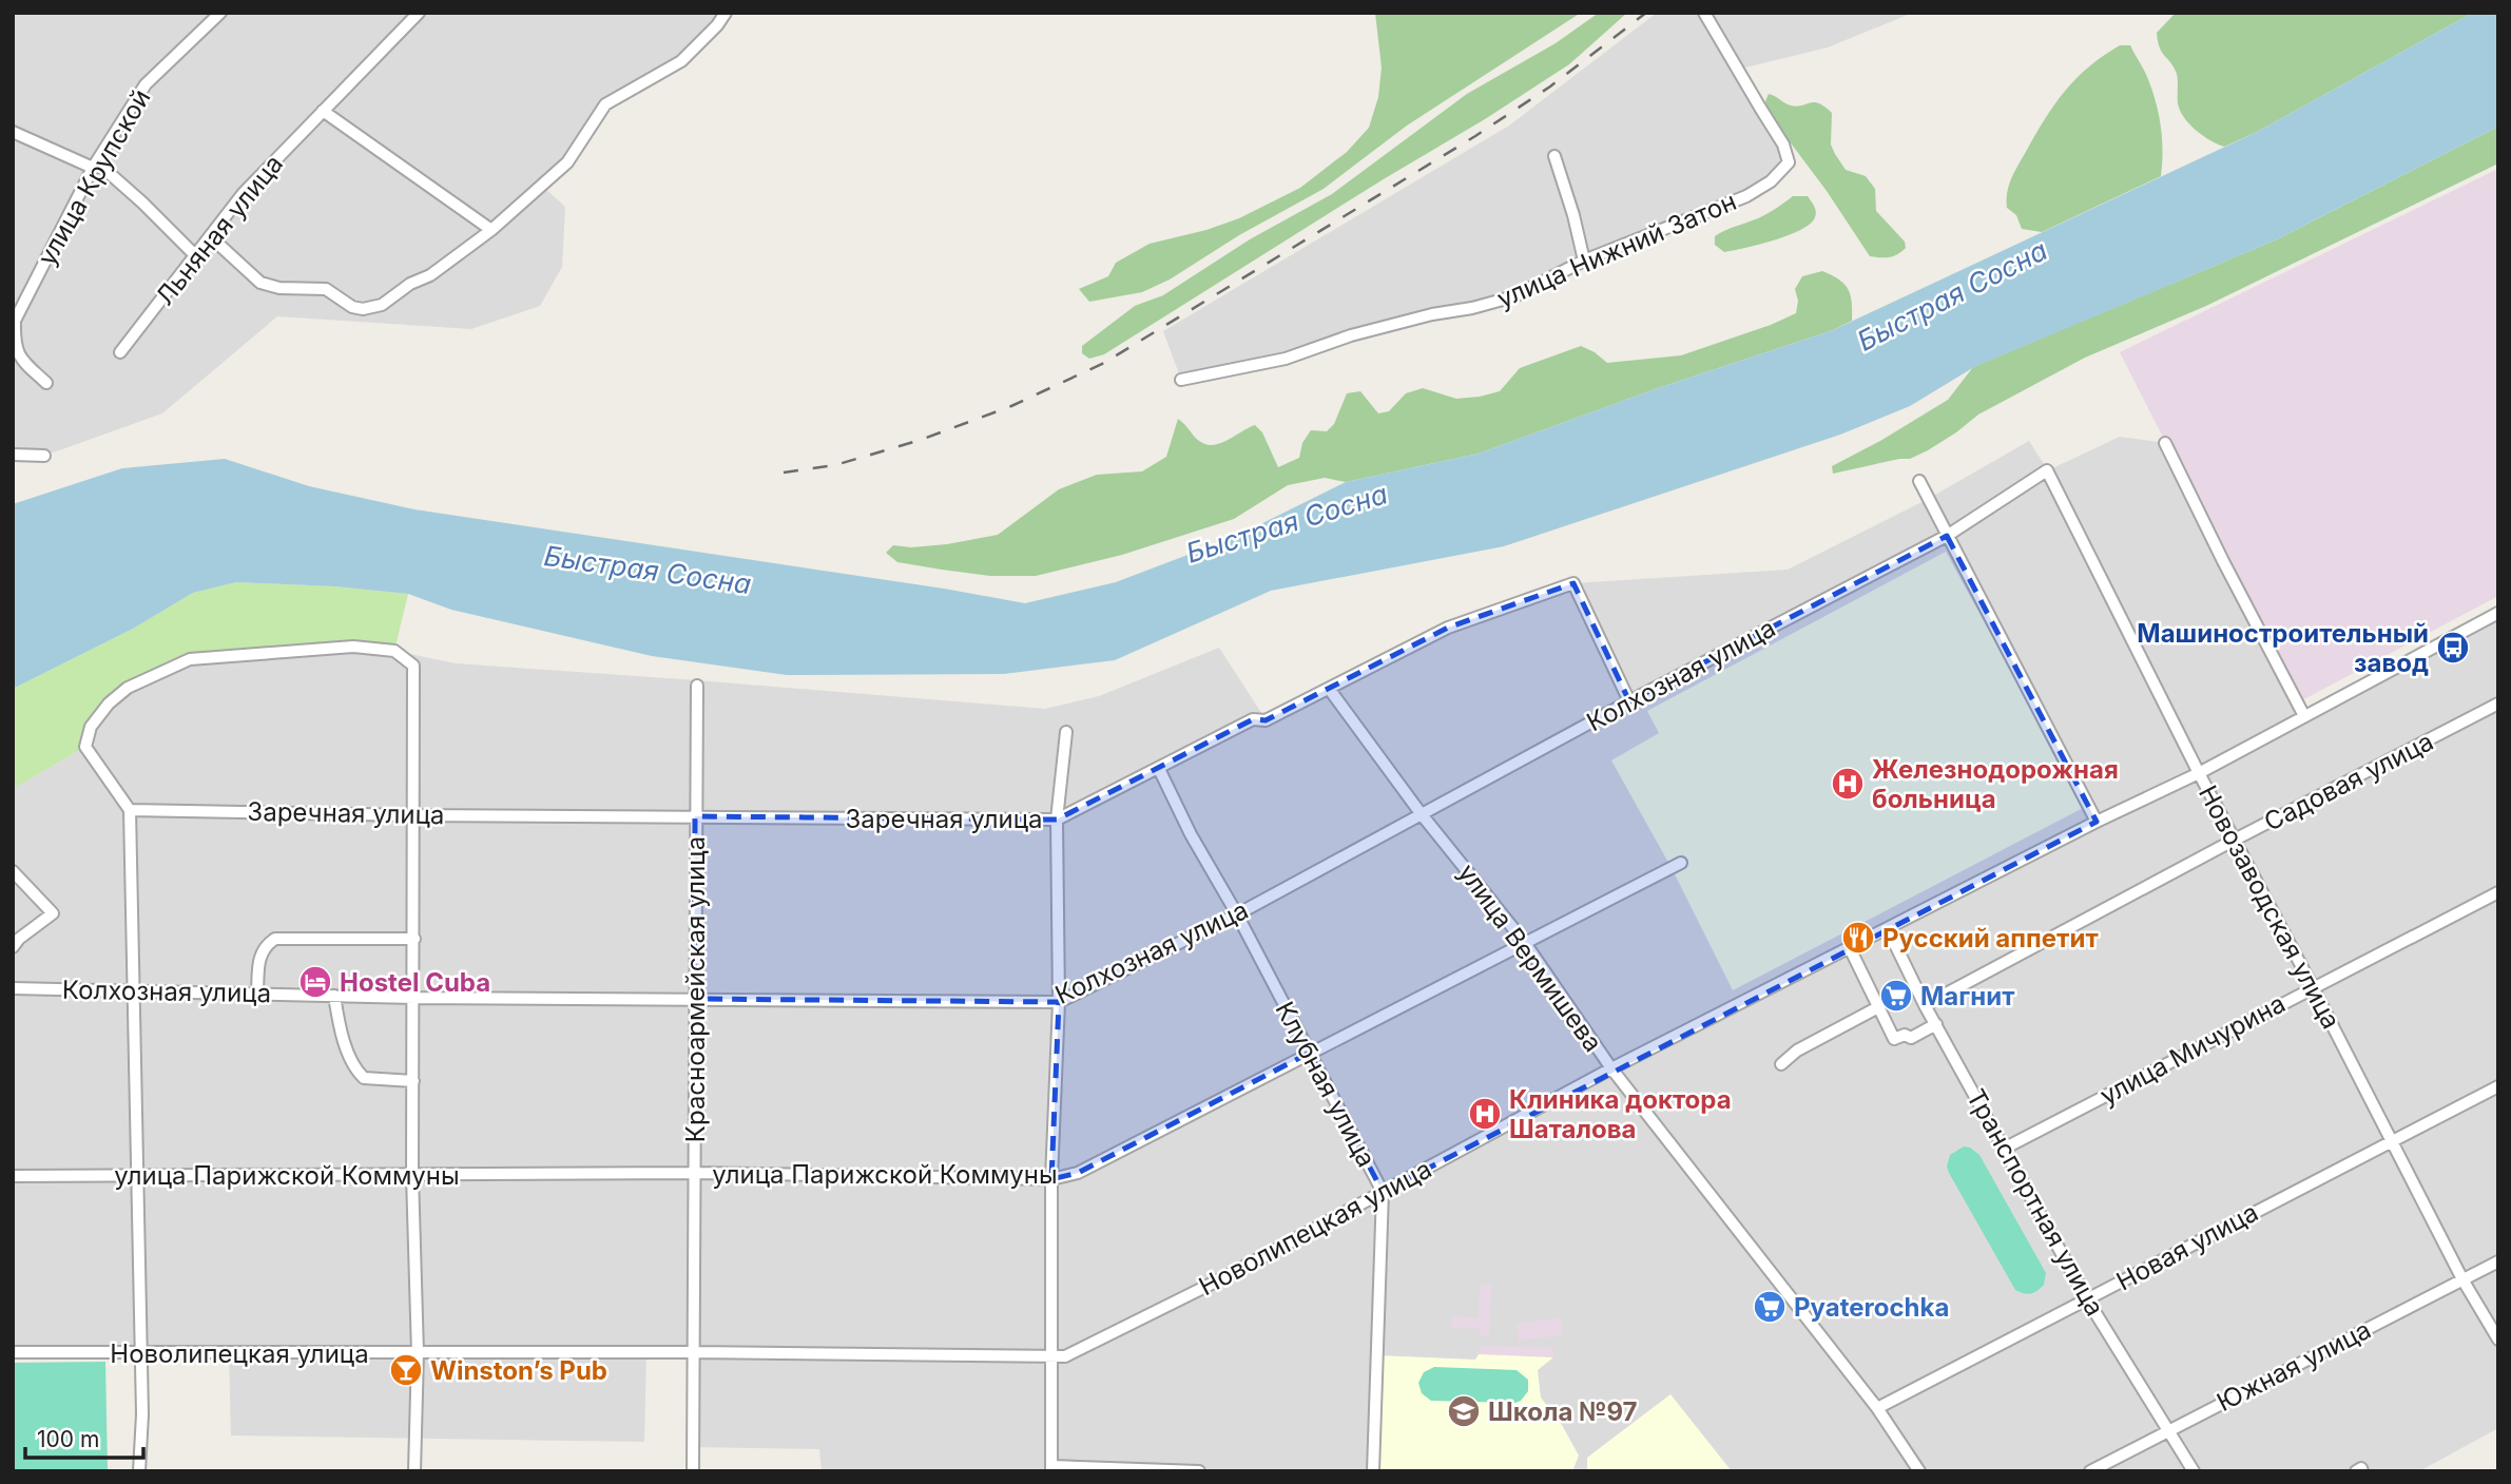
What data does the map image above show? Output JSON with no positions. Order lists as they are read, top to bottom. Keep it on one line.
{"streets":{"street":["улица Крупской","Льняная улица","улица Нижний Затон","Колхозная улица","Садовая улица","Заречная улица","Новозаводская улица","улица Вермишева","Красноармейская улица","улица Мичурина","Клубная улица","улица Парижской Коммуны","Транспортная улица","Новолипецкая улица","Новая улица","Южная улица"]},"crossings":[["Колхозная улица","Заречная улица"],["Колхозная улица","Новозаводская улица"],["Колхозная улица","улица Вермишева"],["Колхозная улица","Красноармейская улица"],["Колхозная улица","Клубная улица"],["Садовая улица","Новозаводская улица"],["Садовая улица","Транспортная улица"],["Заречная улица","улица Вермишева"],["Заречная улица","Красноармейская улица"],["Заречная улица","Клубная улица"],["Новозаводская улица","улица Мичурина"],["Новозаводская улица","Новолипецкая улица"],["Новозаводская улица","Новая улица"],["Новозаводская улица","Южная улица"],["улица Вермишева","улица Парижской Коммуны"],["улица Вермишева","Новолипецкая улица"],["улица Вермишева","Новая улица"],["Красноармейская улица","улица Парижской Коммуны"],["Красноармейская улица","Новолипецкая улица"],["улица Мичурина","Транспортная улица"],["Клубная улица","улица Парижской Коммуны"],["Клубная улица","Новолипецкая улица"],["Транспортная улица","Новолипецкая улица"],["Транспортная улица","Новая улица"],["Транспортная улица","Южная улица"]],"water":["Быстрая Сосна"],"places":{"bus stop":["Машиностроительный завод"],"hospital":["Железнодорожная больница","Клиника доктора Шаталова"],"restaurant":["Русский аппетит"],"hotel":["Hostel Cuba"],"supermarket":["Магнит","Pyaterochka"],"bar":["Winston’s Pub"],"school or university":["Школа №97"]},"scale_bar":"100 m"}
